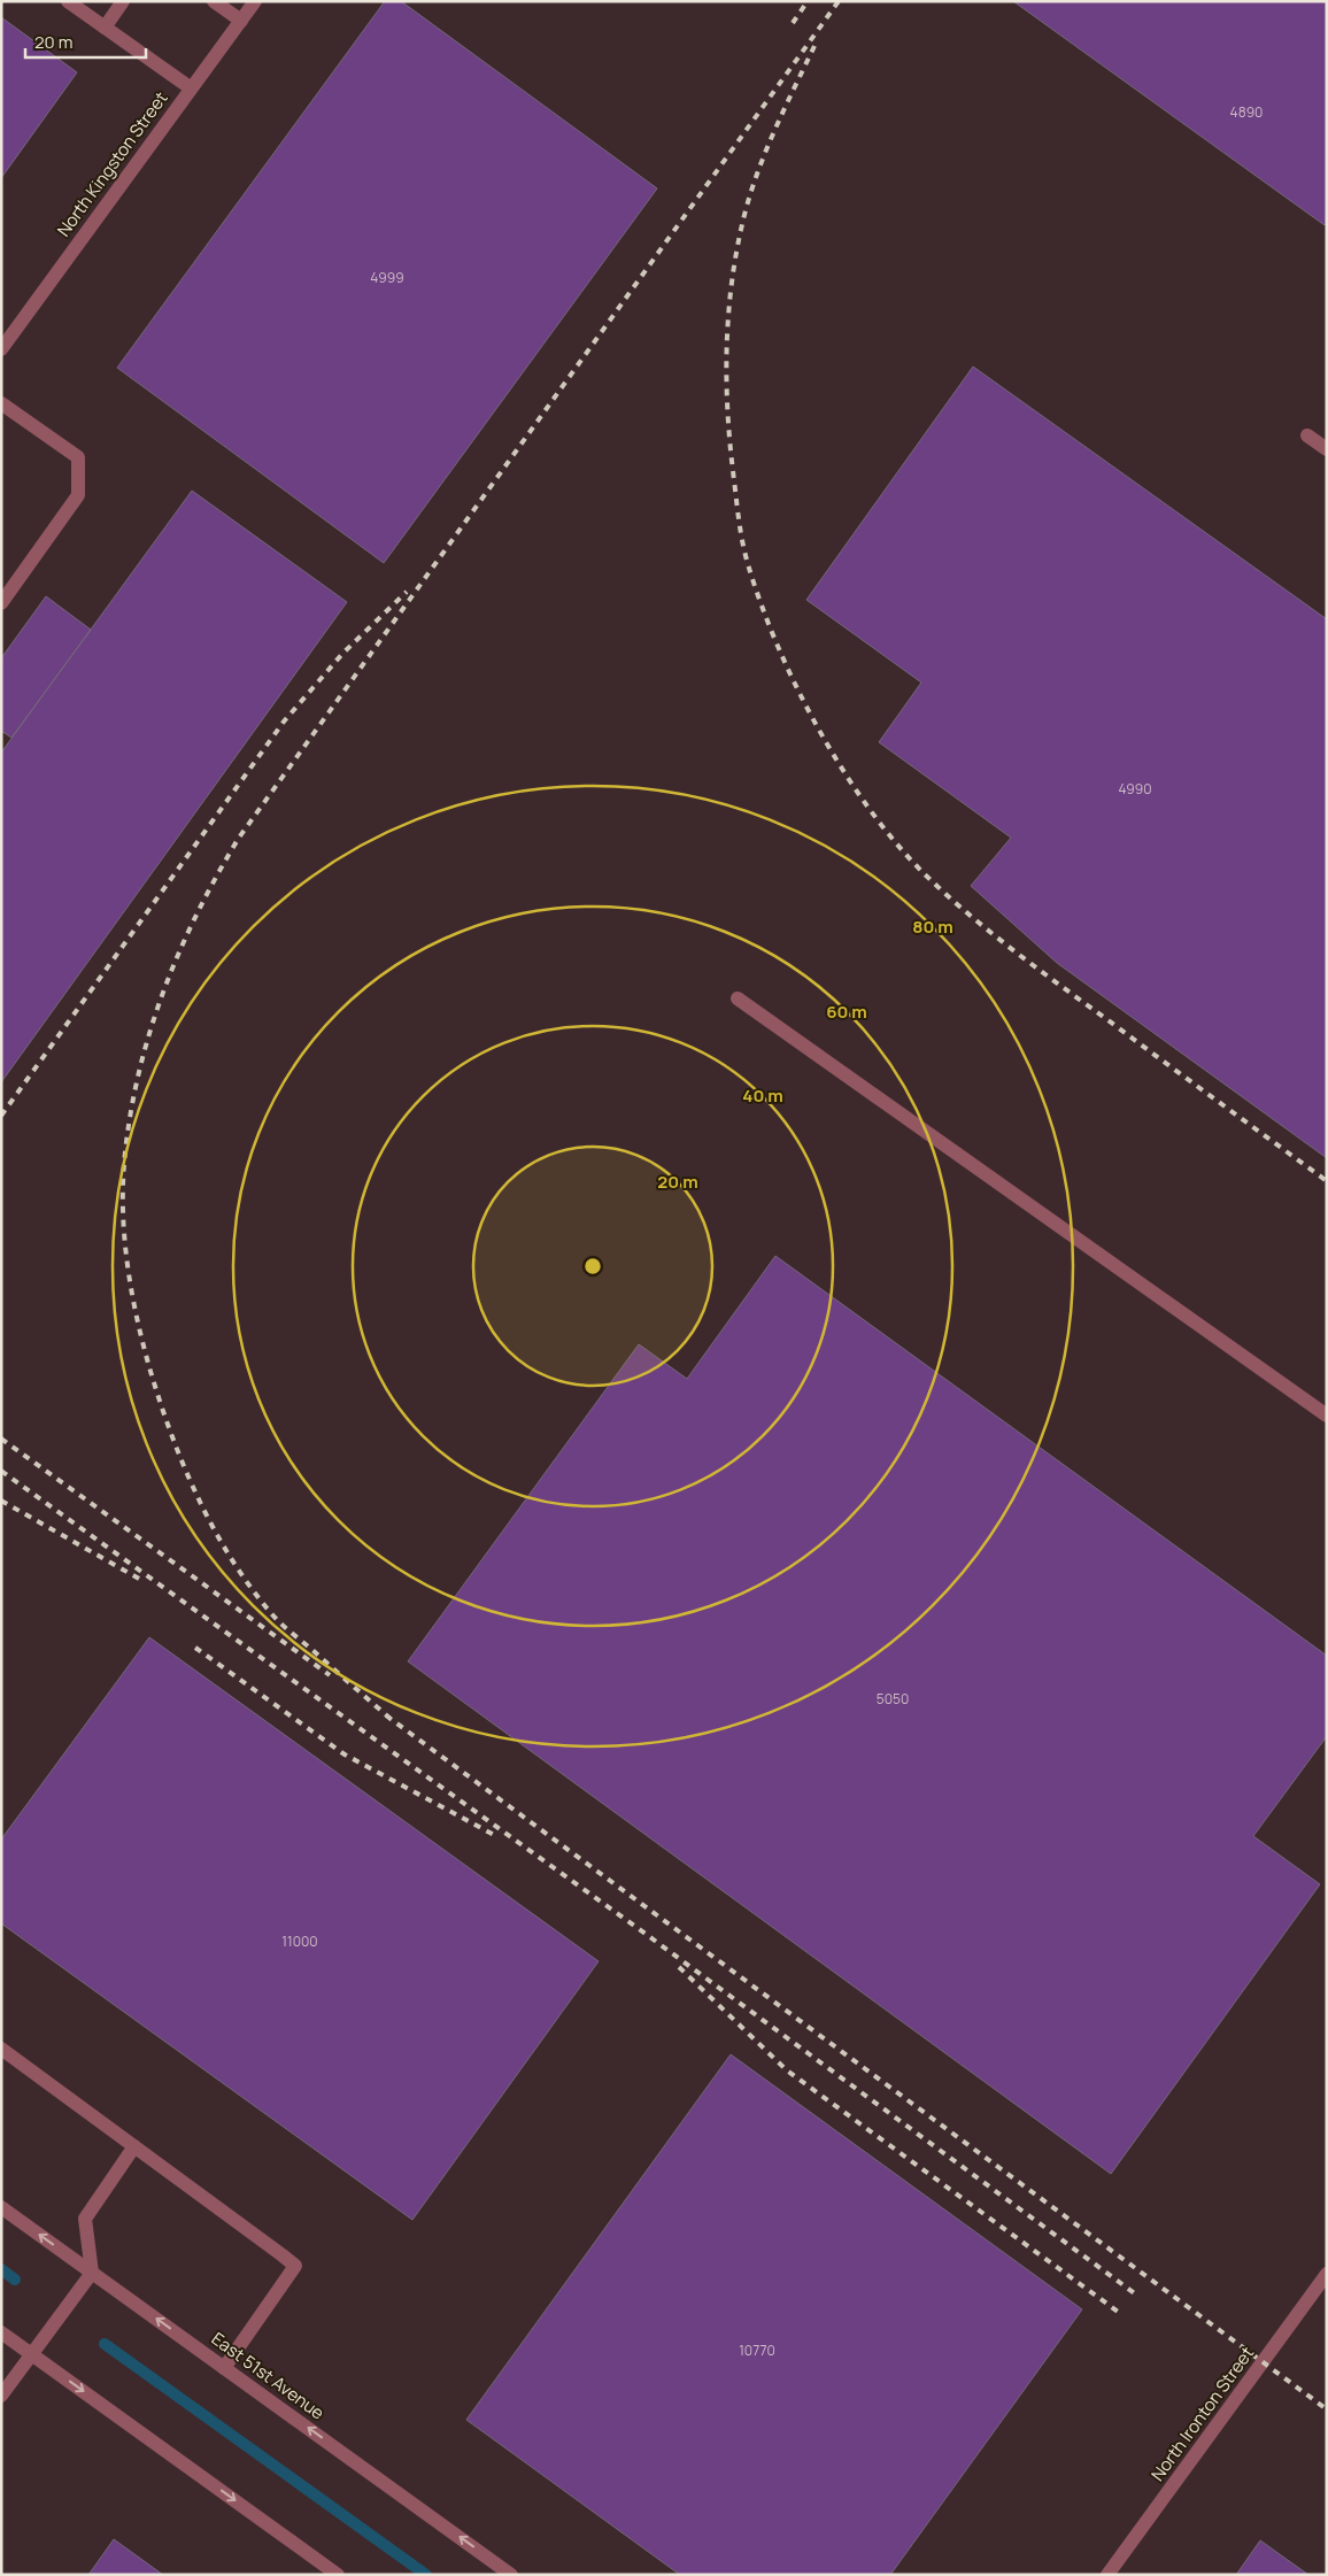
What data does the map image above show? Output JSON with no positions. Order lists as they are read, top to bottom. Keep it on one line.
{"streets":{"street":["North Kingston Street","East 51st Avenue","North Ironton Street"]},"house_numbers":["4890","4999","4990","5050","11000","10770"],"scale_bar":"20 m","rings":["80 m","60 m","40 m","20 m"]}
